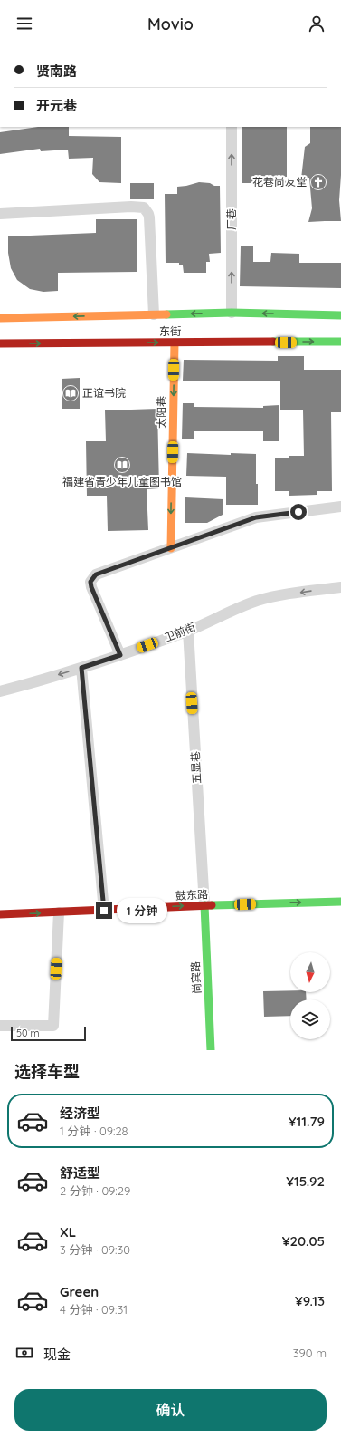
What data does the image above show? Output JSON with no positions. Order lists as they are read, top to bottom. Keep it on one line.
{"streets":{"street":["厂巷","东街","太阳巷","卫前街","五显巷","鼓东路","尚宾路"]},"crossings":[["厂巷","东街"],["东街","太阳巷"],["卫前街","五显巷"],["五显巷","鼓东路"],["五显巷","尚宾路"],["鼓东路","尚宾路"]],"one_way":["厂巷","太阳巷","鼓东路"],"places":{"church":["花巷尚友堂"],"library":["正谊书院","福建省青少年儿童图书馆"]},"scale_bar":"50 m","north":"bottom","page":{"header":"Movio","banner":["贤南路","开元巷"],"bubble":"1 分钟","scale":"50 m","heading":"选择车型","list":[{"name":"经济型","note":"1 分钟 · 09:28","value":"¥11.79"},{"name":"舒适型","note":"2 分钟 · 09:29","value":"¥15.92"},{"name":"XL","note":"3 分钟 · 09:30","value":"¥20.05"},{"name":"Green","note":"4 分钟 · 09:31","value":"¥9.13"}],"pay":["现金","390 m"],"buttons":"确认"}}
